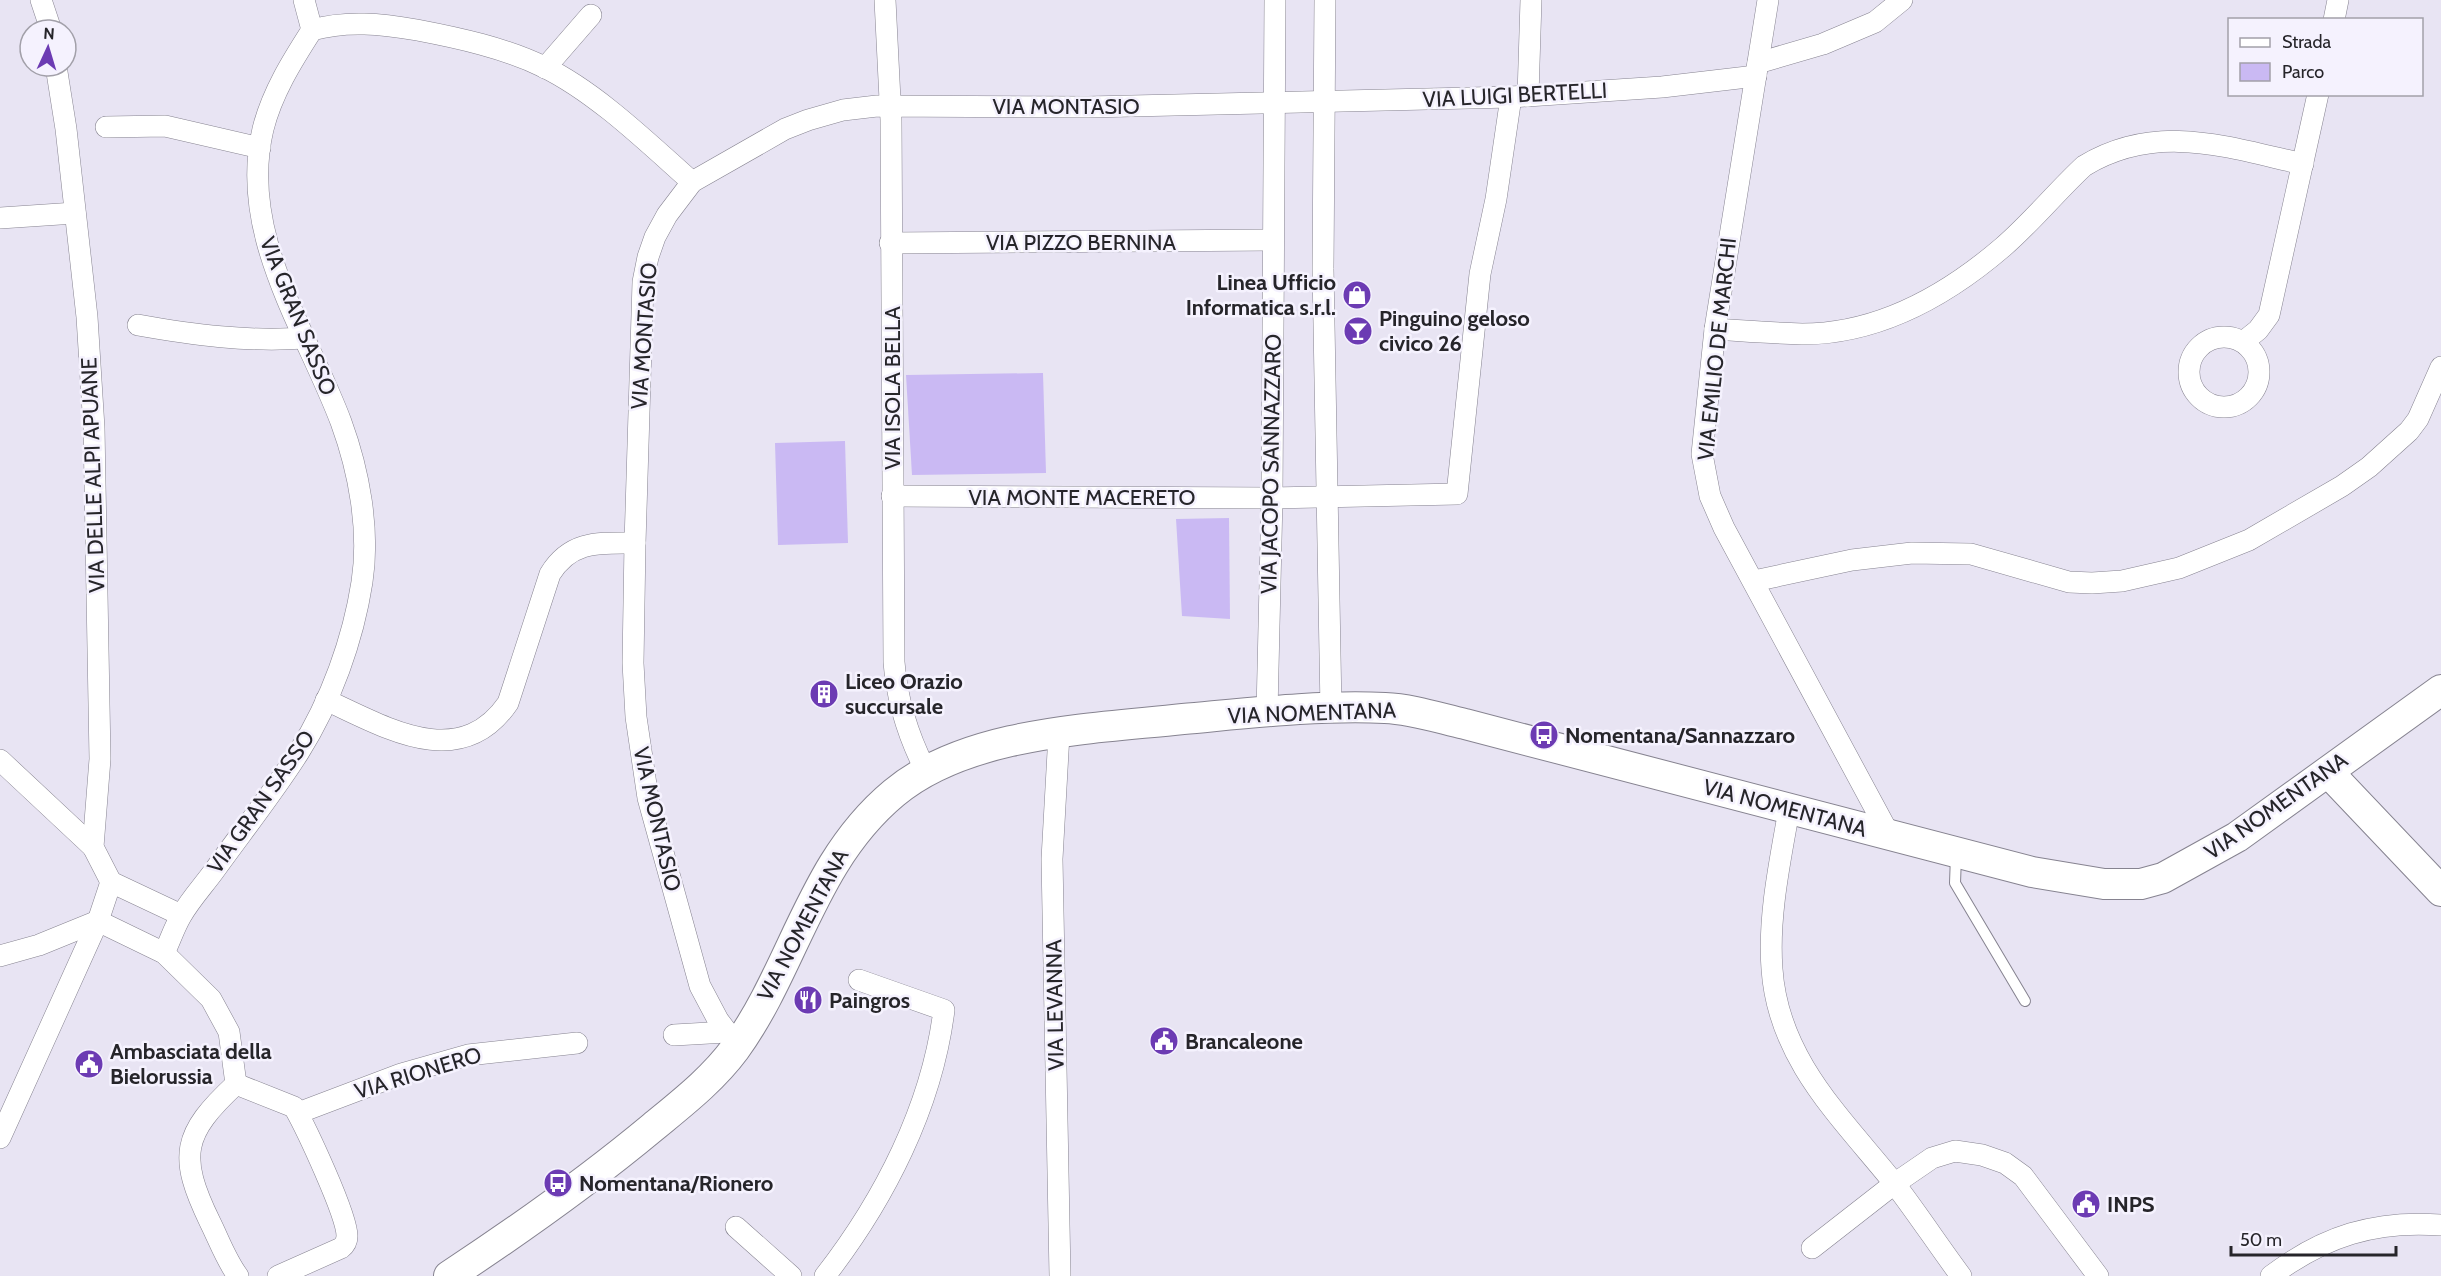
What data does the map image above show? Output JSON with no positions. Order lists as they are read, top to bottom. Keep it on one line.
{"streets":{"main road":["VIA NOMENTANA"],"street":["VIA LUIGI BERTELLI","VIA MONTASIO","VIA PIZZO BERNINA","VIA GRAN SASSO","VIA EMILIO DE MARCHI","VIA ISOLA BELLA","VIA JACOPO SANNAZZARO","VIA DELLE ALPI APUANE","VIA MONTE MACERETO","VIA LEVANNA","VIA RIONERO"]},"crossings":[["VIA LUIGI BERTELLI","VIA MONTASIO"],["VIA LUIGI BERTELLI","VIA EMILIO DE MARCHI"],["VIA LUIGI BERTELLI","VIA JACOPO SANNAZZARO"],["VIA LUIGI BERTELLI","VIA MONTE MACERETO"],["VIA MONTASIO","VIA ISOLA BELLA"],["VIA MONTASIO","VIA JACOPO SANNAZZARO"],["VIA MONTASIO","VIA NOMENTANA"],["VIA PIZZO BERNINA","VIA ISOLA BELLA"],["VIA PIZZO BERNINA","VIA JACOPO SANNAZZARO"],["VIA EMILIO DE MARCHI","VIA NOMENTANA"],["VIA ISOLA BELLA","VIA MONTE MACERETO"],["VIA ISOLA BELLA","VIA NOMENTANA"],["VIA JACOPO SANNAZZARO","VIA MONTE MACERETO"],["VIA JACOPO SANNAZZARO","VIA NOMENTANA"],["VIA NOMENTANA","VIA LEVANNA"]],"places":{"shop":["Linea Ufficio Informatica s.r.l."],"bar":["Pinguino geloso civico 26"],"building":["Liceo Orazio succursale"],"bus stop":["Nomentana/Sannazzaro","Nomentana/Rionero"],"restaurant":["Paingros"],"public building":["Brancaleone","Ambasciata della Bielorussia","INPS"]},"legend":["Strada","Parco"],"scale_bar":"50 m","north":"top"}
